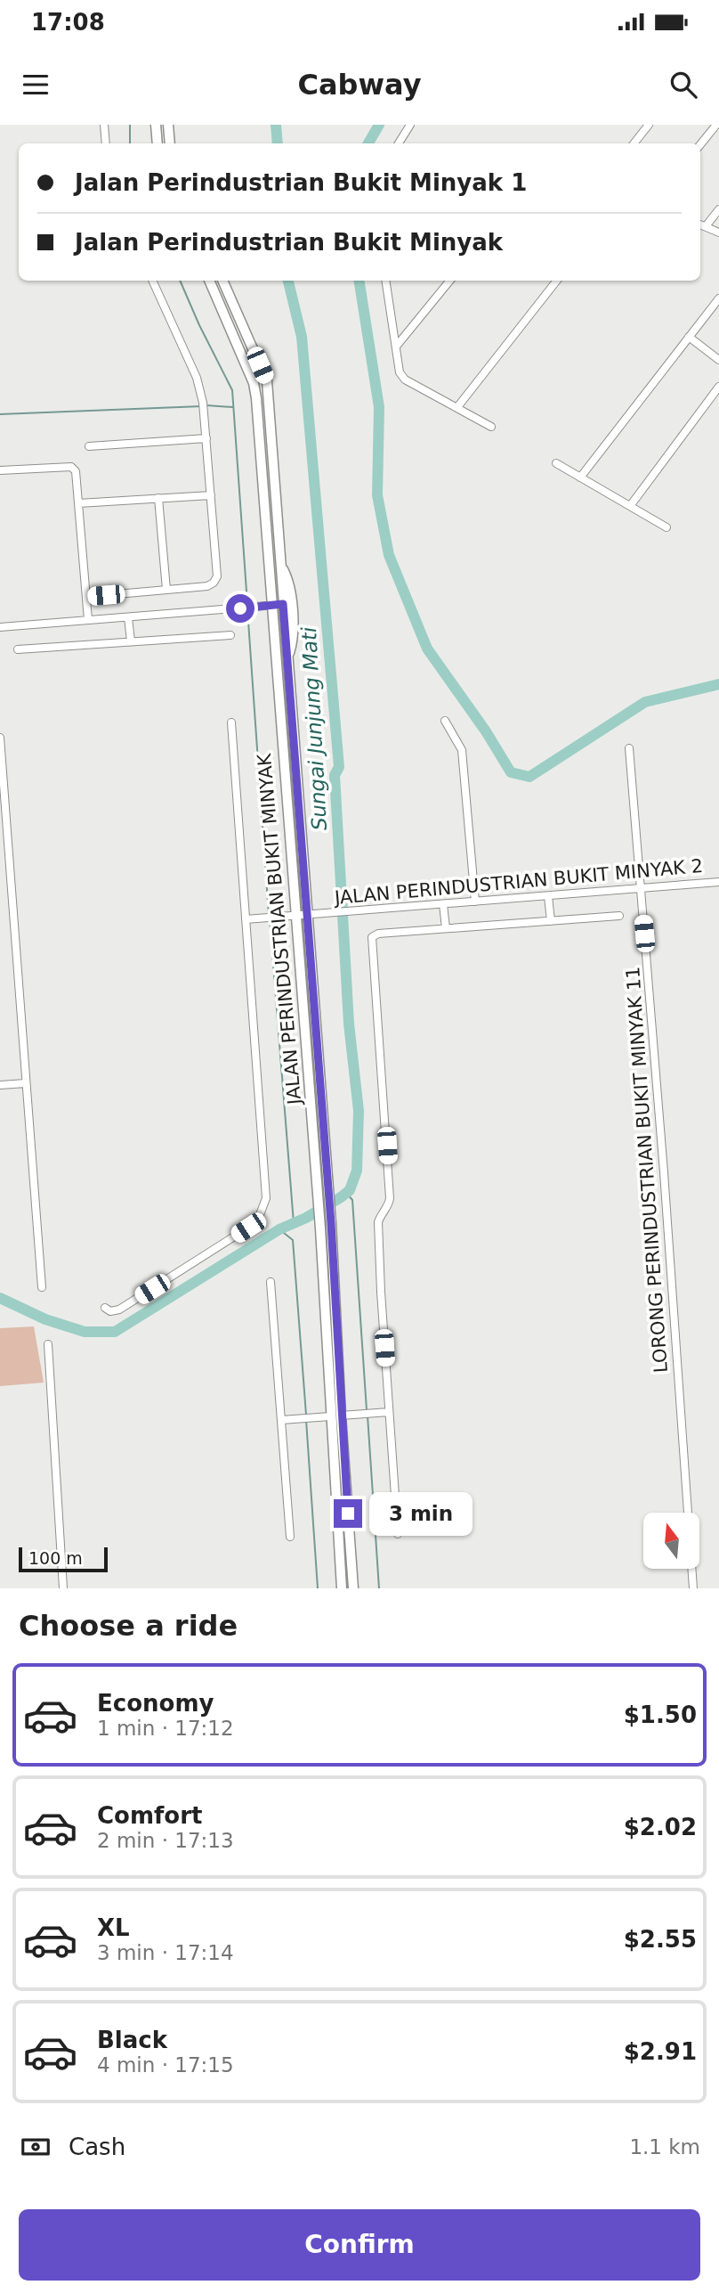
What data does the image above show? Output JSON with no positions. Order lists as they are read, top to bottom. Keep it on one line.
{"streets":{"main road":["JALAN PERINDUSTRIAN BUKIT MINYAK"],"street":["JALAN PERINDUSTRIAN BUKIT MINYAK 2","LORONG PERINDUSTRIAN BUKIT MINYAK 11"]},"crossings":[["JALAN PERINDUSTRIAN BUKIT MINYAK 2","JALAN PERINDUSTRIAN BUKIT MINYAK"],["JALAN PERINDUSTRIAN BUKIT MINYAK 2","LORONG PERINDUSTRIAN BUKIT MINYAK 11"]],"water":["Sungai Junjung Mati"],"scale_bar":"100 m","north":"top","page":{"status":"17:08","header":"Cabway","banner":["Jalan Perindustrian Bukit Minyak 1","Jalan Perindustrian Bukit Minyak"],"bubble":"3 min","scale":"100 m","heading":"Choose a ride","list":[{"name":"Economy","note":"1 min · 17:12","value":"$1.50"},{"name":"Comfort","note":"2 min · 17:13","value":"$2.02"},{"name":"XL","note":"3 min · 17:14","value":"$2.55"},{"name":"Black","note":"4 min · 17:15","value":"$2.91"}],"pay":["Cash","1.1 km"],"buttons":"Confirm"}}
